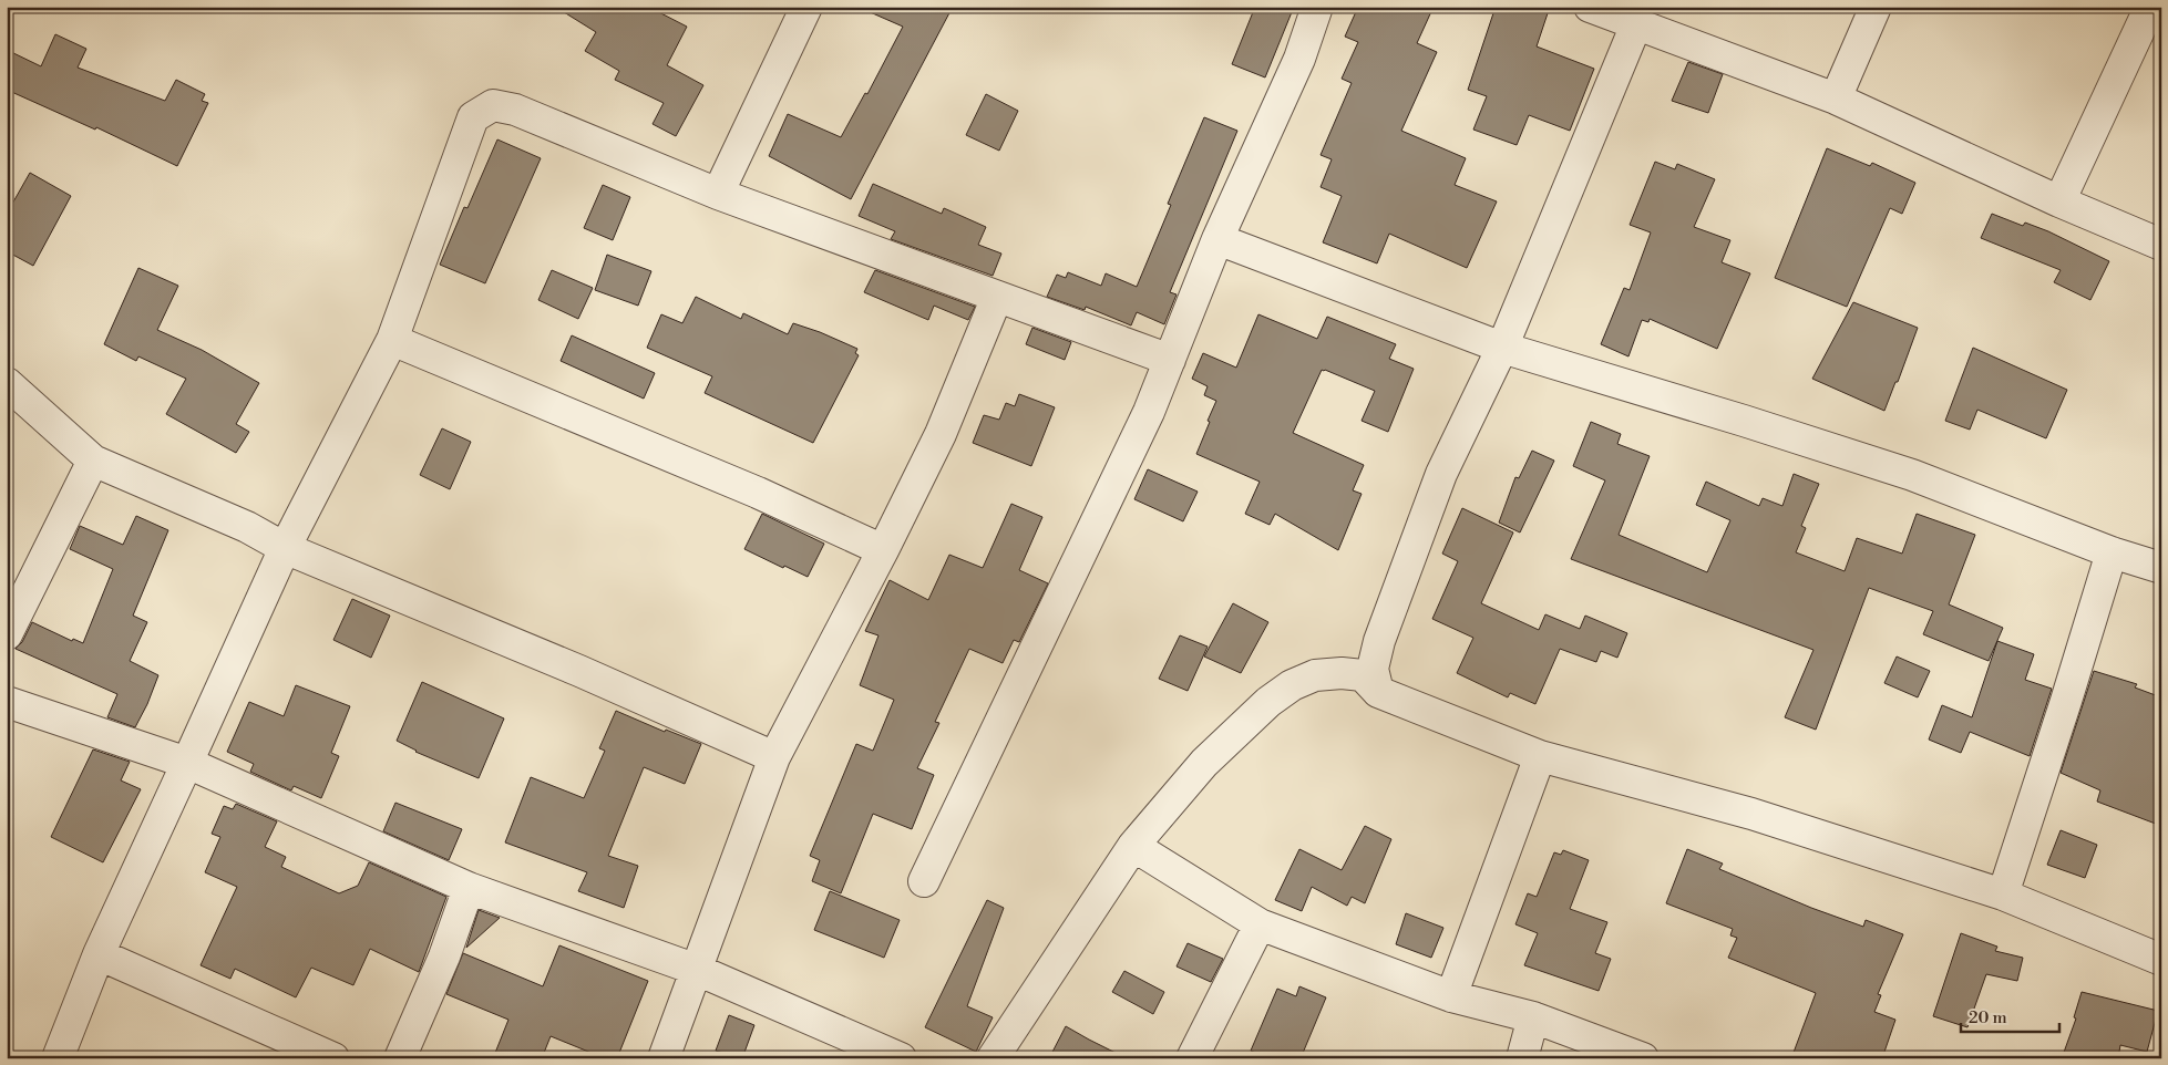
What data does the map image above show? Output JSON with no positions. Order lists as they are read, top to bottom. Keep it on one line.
{"scale_bar":"20 m"}
